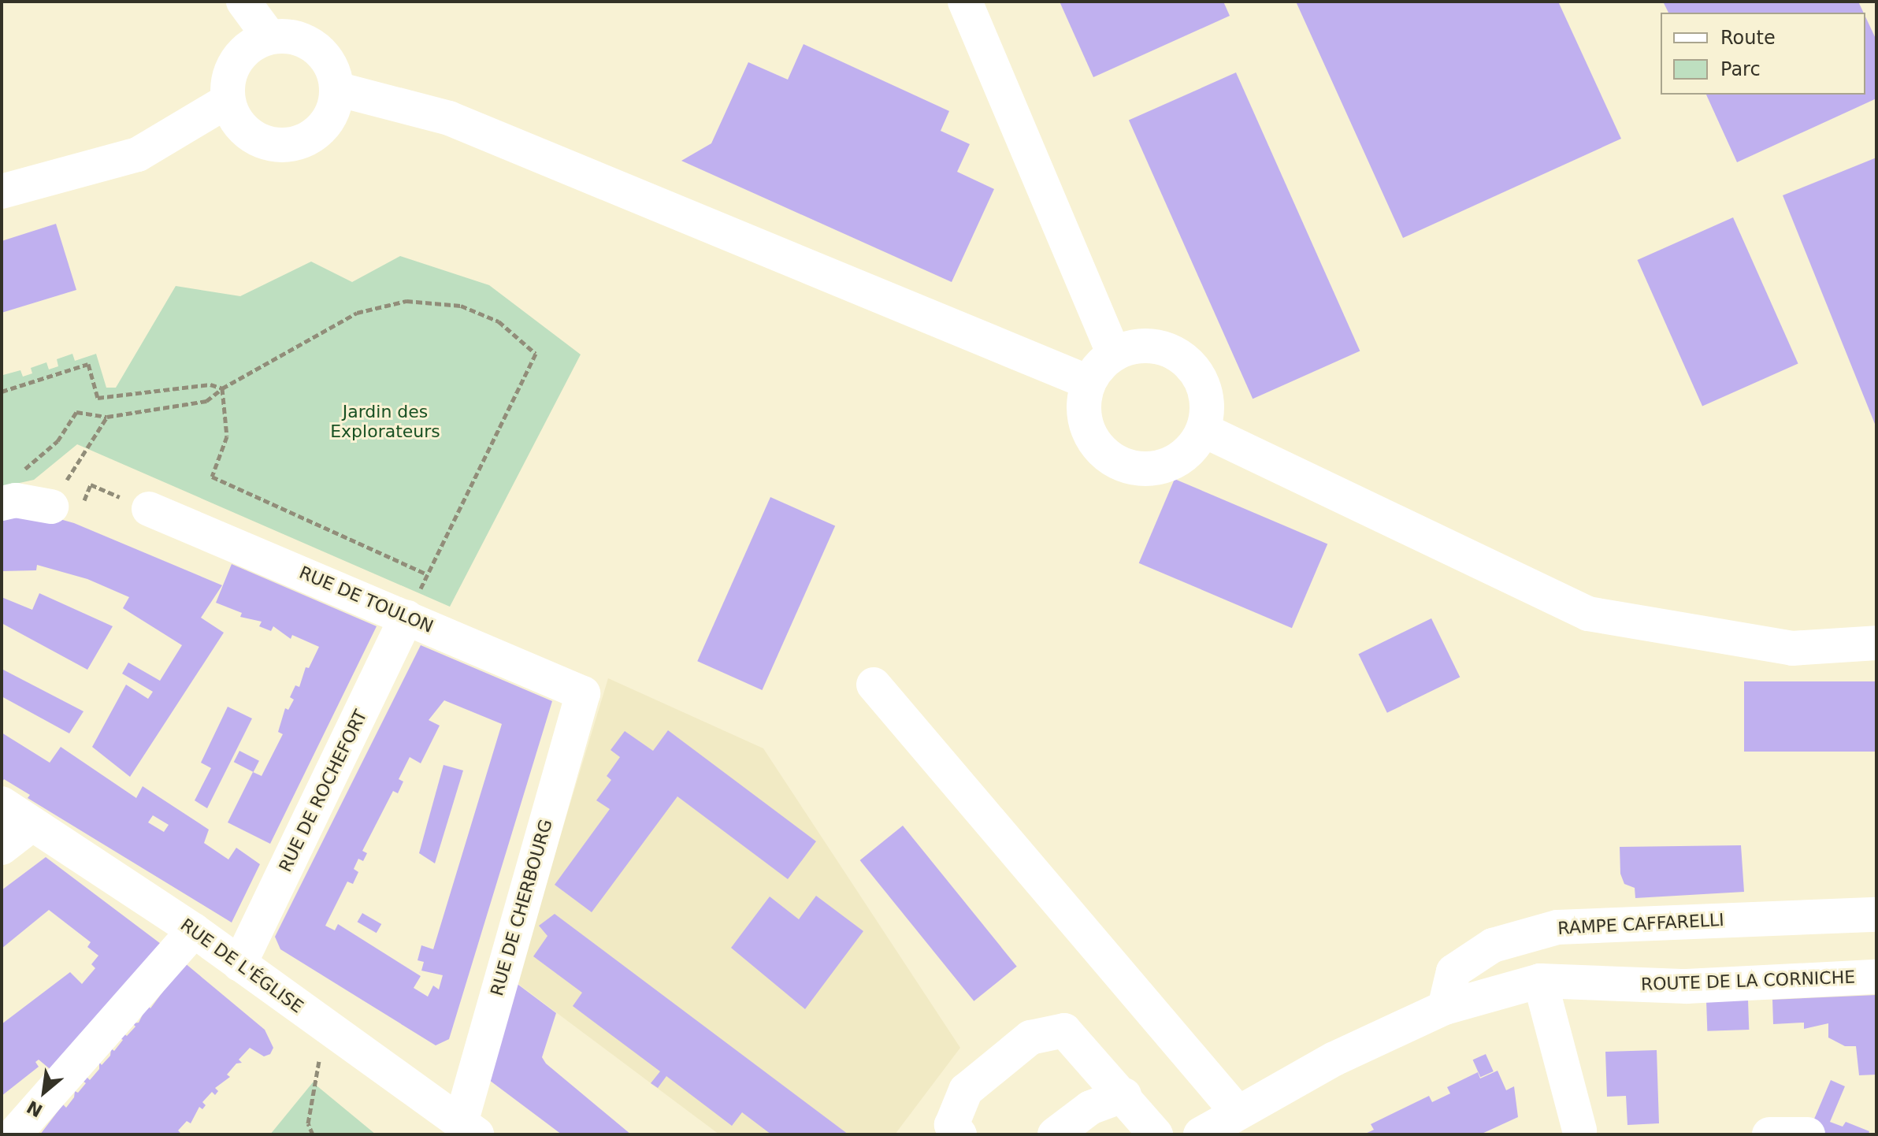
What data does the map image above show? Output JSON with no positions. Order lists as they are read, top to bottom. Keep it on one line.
{"streets":{"street":["RUE DE TOULON","RUE DE ROCHEFORT","RUE DE CHERBOURG","RAMPE CAFFARELLI","RUE DE L'ÉGLISE","ROUTE DE LA CORNICHE"]},"crossings":[["RUE DE TOULON","RUE DE ROCHEFORT"],["RUE DE TOULON","RUE DE CHERBOURG"],["RUE DE ROCHEFORT","RUE DE L'ÉGLISE"],["RUE DE CHERBOURG","RUE DE L'ÉGLISE"],["RAMPE CAFFARELLI","ROUTE DE LA CORNICHE"]],"parks":["Jardin des Explorateurs"],"legend":["Route","Parc"],"north":"bottom left"}
